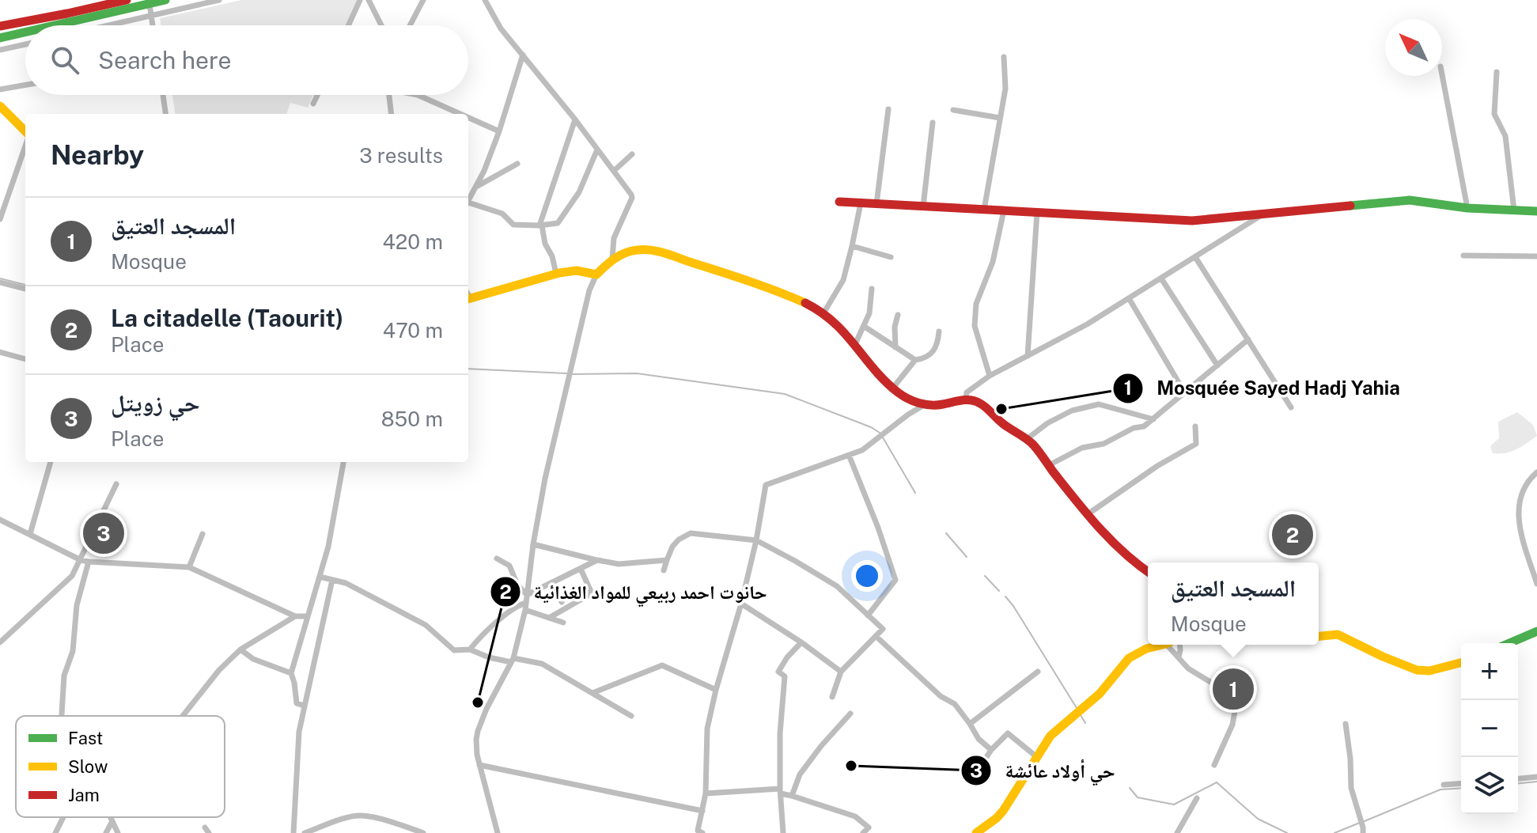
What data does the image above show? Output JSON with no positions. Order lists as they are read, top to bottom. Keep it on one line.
{"places":["Mosquée Sayed Hadj Yahia","حانوت احمد ربيعي للمواد الغذائية","حي أولاد عائشة"],"legend":["Fast","Slow","Jam"],"north":"top left","page":{"search":"Search here","heading":["Nearby","3 results"],"list":[{"mark":"1","name":"المسجد العتيق","note":"Mosque","value":"420 m"},{"mark":"2","name":"La citadelle (Taourit)","note":"Place","value":"470 m"},{"mark":"3","name":"حي زويتل","note":"Place","value":"850 m"}],"pins":["3","2","1"],"popup":["المسجد العتيق","Mosque"],"map_buttons":["+","−"]}}
